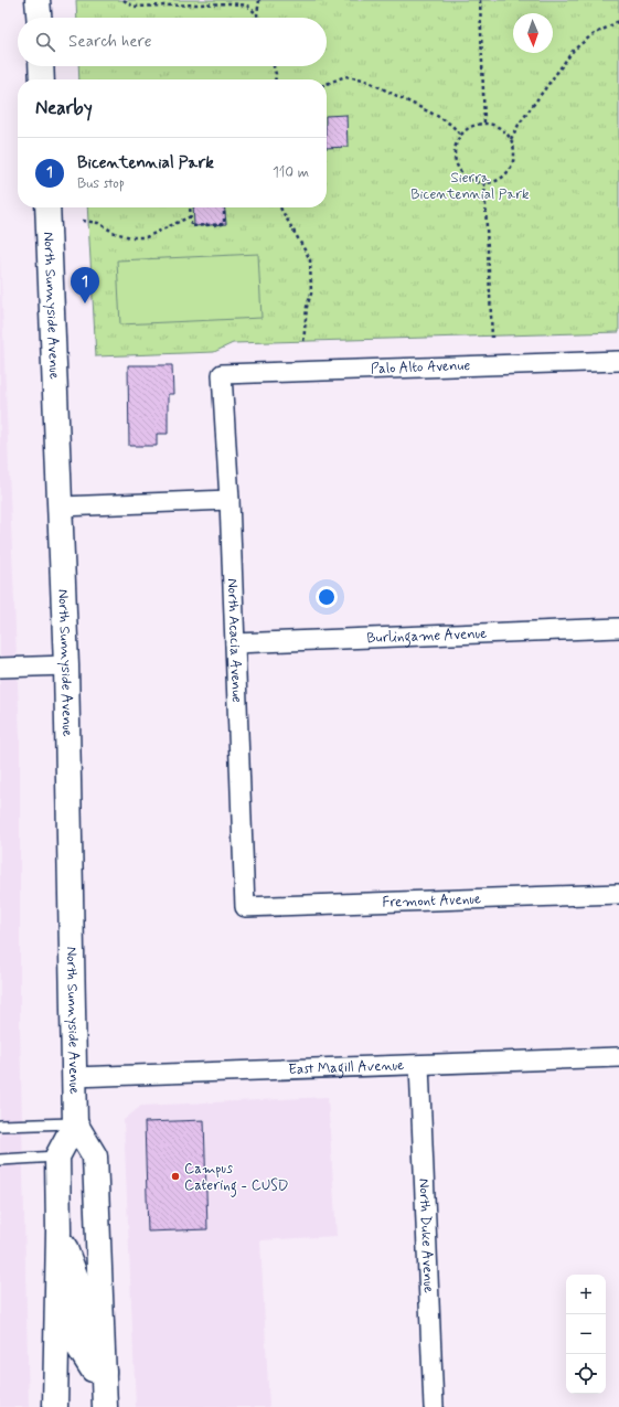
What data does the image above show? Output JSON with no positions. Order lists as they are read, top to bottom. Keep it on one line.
{"streets":{"main road":["North Sunnyside Avenue"],"street":["Palo Alto Avenue","Burlingame Avenue","North Acacia Avenue","Fremont Avenue","East Magill Avenue","North Duke Avenue"]},"crossings":[["North Sunnyside Avenue","East Magill Avenue"],["Palo Alto Avenue","North Acacia Avenue"],["Burlingame Avenue","North Acacia Avenue"],["North Acacia Avenue","Fremont Avenue"],["East Magill Avenue","North Duke Avenue"]],"parks":["Sierra Bicentennial Park"],"places":["Campus Catering - CUSD"],"north":"bottom","page":{"search":"Search here","heading":"Nearby","list":[{"mark":"1","name":"Bicentennial Park","note":"Bus stop","value":"110 m"}],"pins":"1","map_buttons":["+","−"]}}
